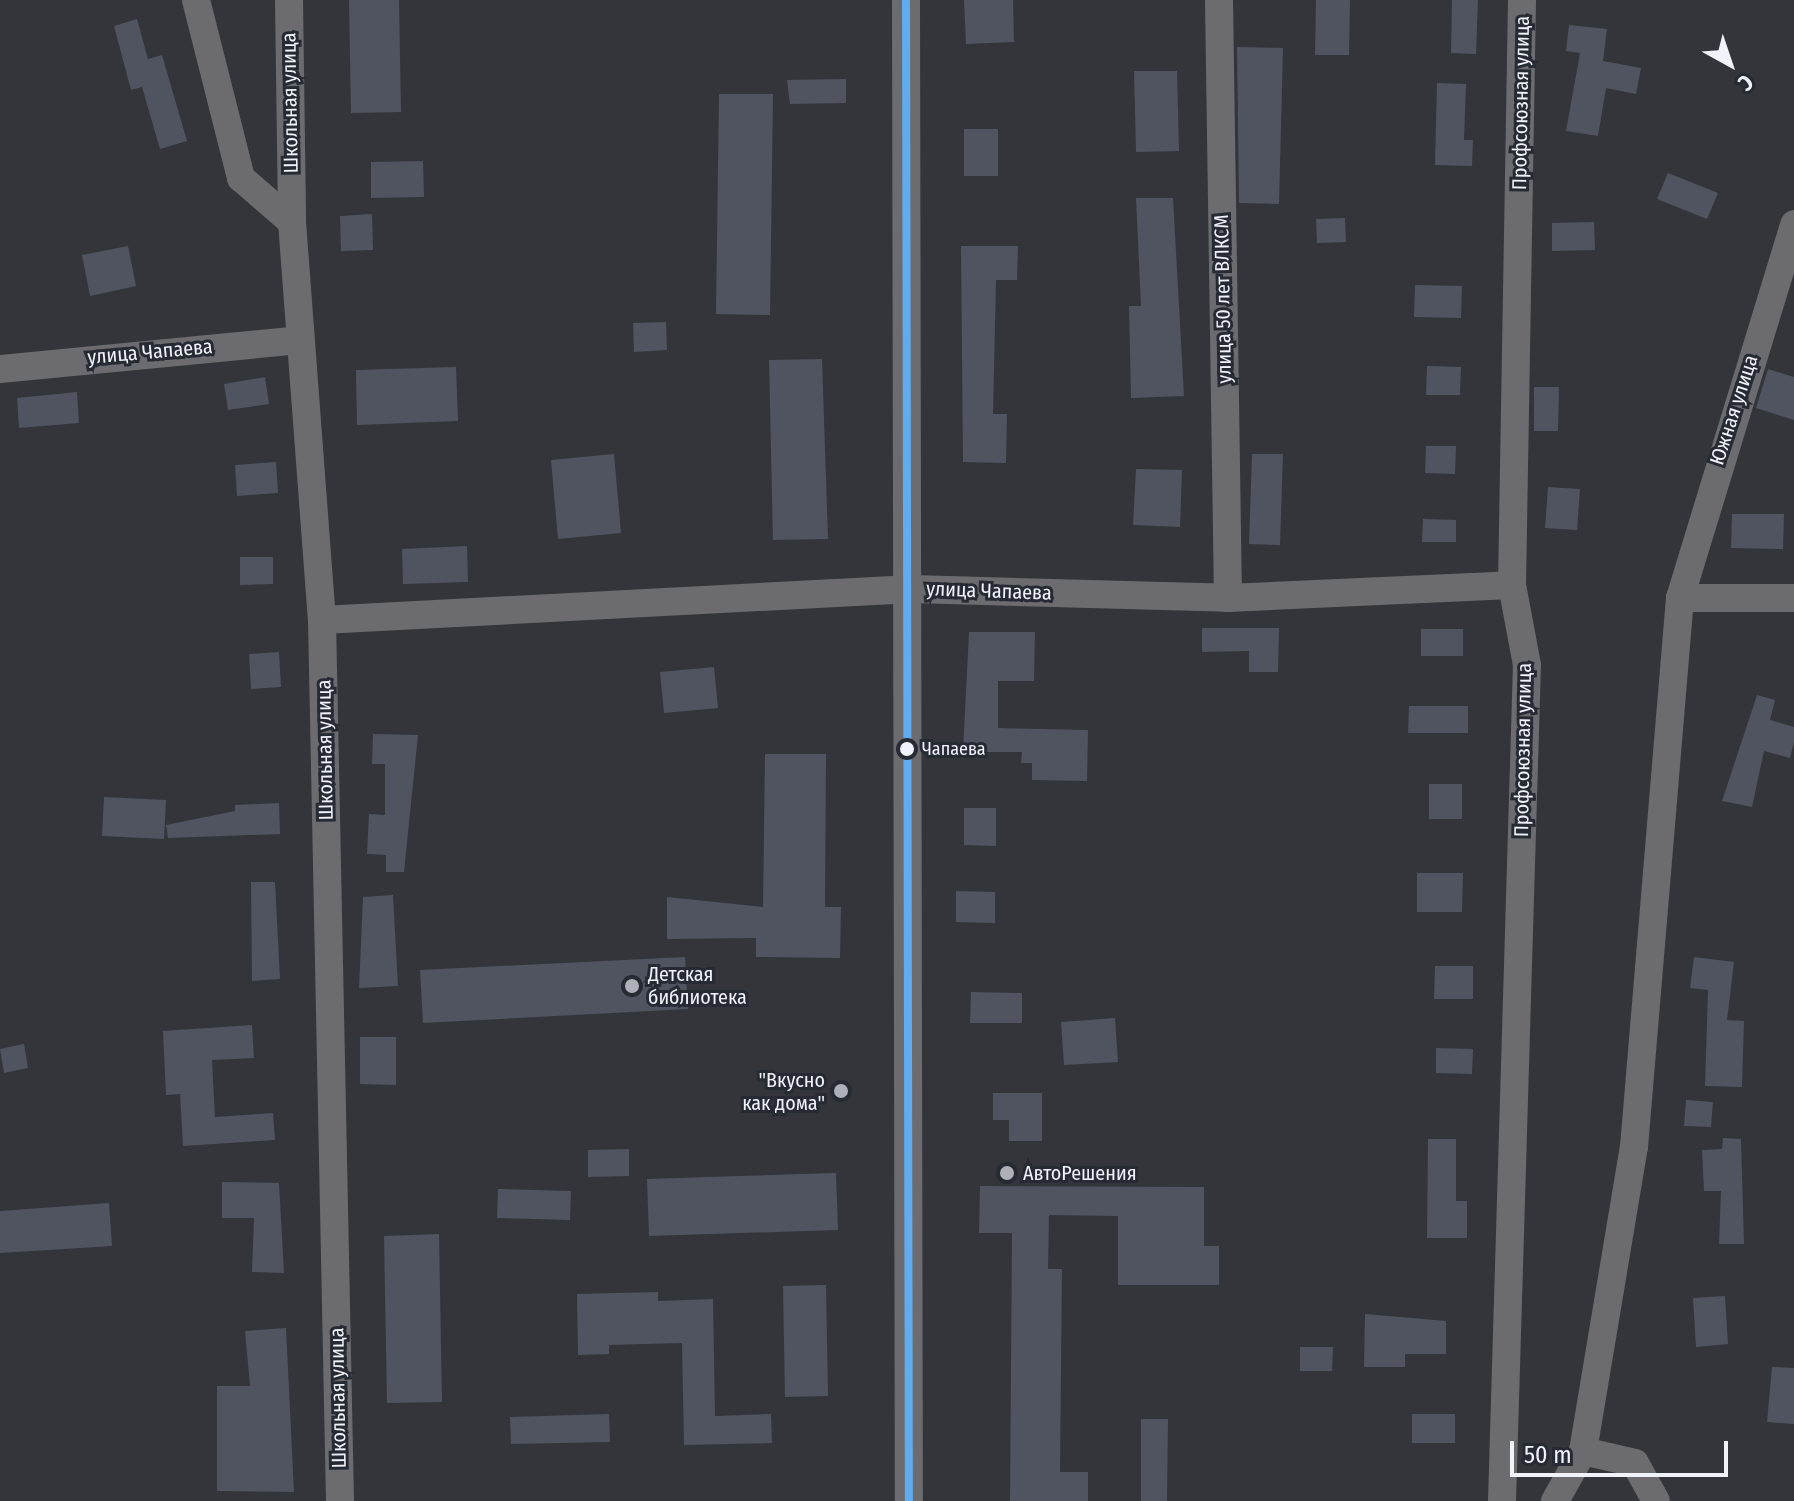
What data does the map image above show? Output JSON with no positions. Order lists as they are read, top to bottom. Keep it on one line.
{"streets":{"street":["Школьная улица","Профсоюзная улица","улица 50 лет ВЛКСМ","улица Чапаева","Южная улица"]},"crossings":[["Школьная улица","улица Чапаева"],["Профсоюзная улица","улица Чапаева"],["улица 50 лет ВЛКСМ","улица Чапаева"]],"places":["Чапаева","Детская библиотека","\"Вкусно как дома\"","АвтоРешения"],"scale_bar":"50 m","north":"bottom right"}
